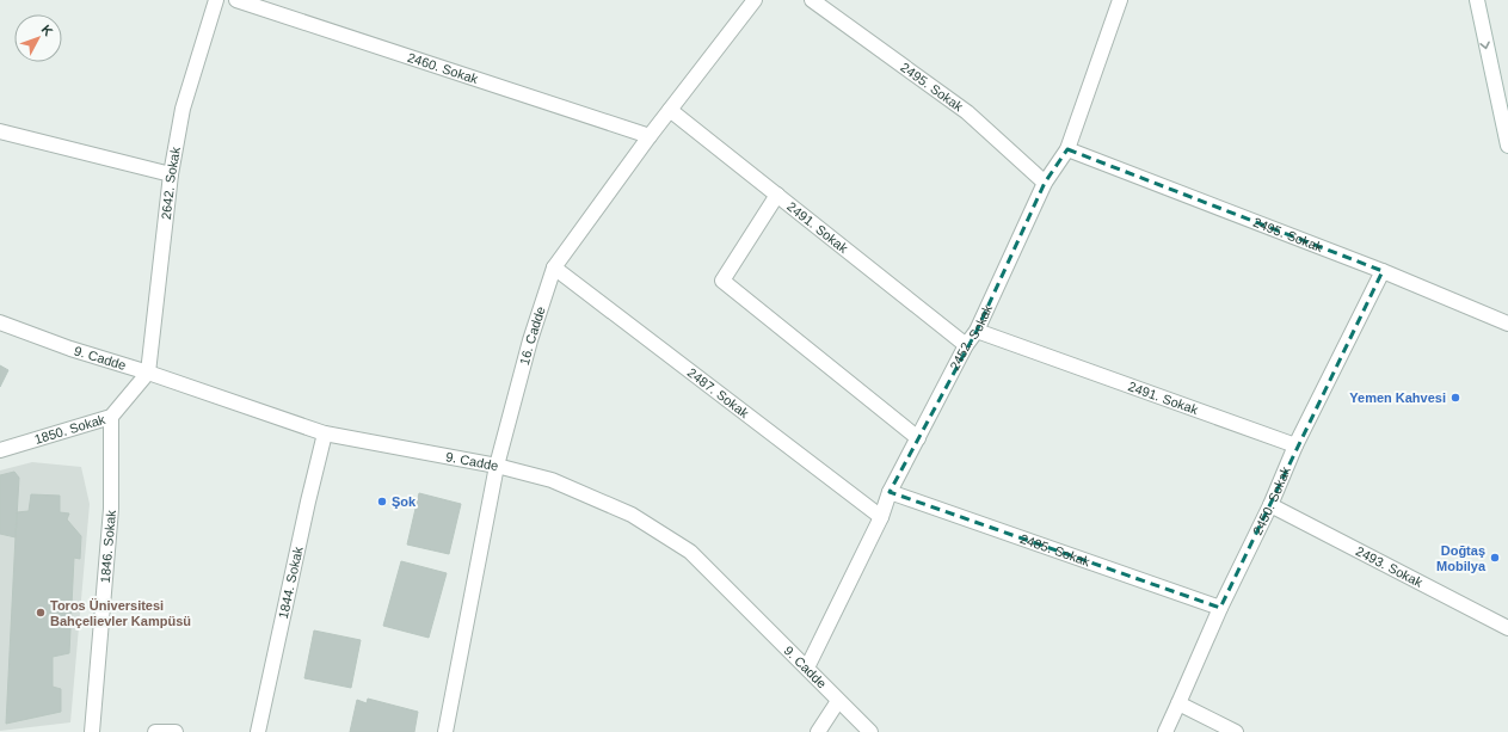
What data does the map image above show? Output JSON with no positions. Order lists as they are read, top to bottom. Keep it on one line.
{"streets":{"street":["2460. Sokak","2495. Sokak","2642. Sokak","2491. Sokak","16. Cadde","2452. Sokak","9. Cadde","2487. Sokak","1850. Sokak","2450. Sokak","1846. Sokak","2485. Sokak","2493. Sokak","1844. Sokak"]},"crossings":[["2460. Sokak","16. Cadde"],["2495. Sokak","2452. Sokak"],["2495. Sokak","2450. Sokak"],["2642. Sokak","9. Cadde"],["2642. Sokak","1850. Sokak"],["2491. Sokak","16. Cadde"],["2491. Sokak","2452. Sokak"],["2491. Sokak","2450. Sokak"],["16. Cadde","9. Cadde"],["16. Cadde","2487. Sokak"],["2452. Sokak","9. Cadde"],["2452. Sokak","2487. Sokak"],["2452. Sokak","2485. Sokak"],["9. Cadde","1850. Sokak"],["9. Cadde","1844. Sokak"],["1850. Sokak","1846. Sokak"],["2450. Sokak","2485. Sokak"],["2450. Sokak","2493. Sokak"]],"places":["Yemen Kahvesi","Şok","Doğtaş Mobilya","Toros Üniversitesi Bahçelievler Kampüsü"],"north":"top right"}
